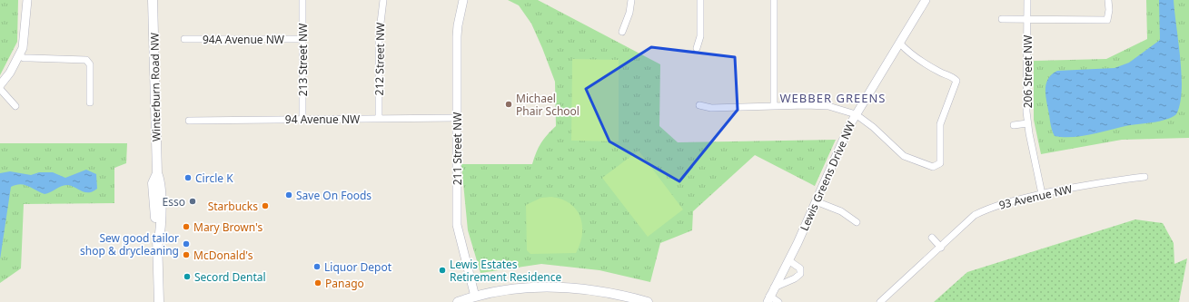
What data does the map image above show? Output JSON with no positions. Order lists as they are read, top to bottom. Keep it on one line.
{"streets":{"main road":["Winterburn Road NW"],"street":["94A Avenue NW","212 Street NW","213 Street NW","206 Street NW","94 Avenue NW","211 Street NW","Lewis Greens Drive NW","93 Avenue NW"]},"crossings":[["94A Avenue NW","213 Street NW"],["212 Street NW","94 Avenue NW"],["213 Street NW","94 Avenue NW"],["206 Street NW","93 Avenue NW"],["94 Avenue NW","211 Street NW"]],"districts":["WEBBER GREENS"],"places":["Michael Phair School","Circle K","Save On Foods","Esso","Starbucks","Mary Brown's","Sew good tailor shop & drycleaning","McDonald's","Liquor Depot","Lewis Estates Retirement Residence","Secord Dental","Panago"]}
